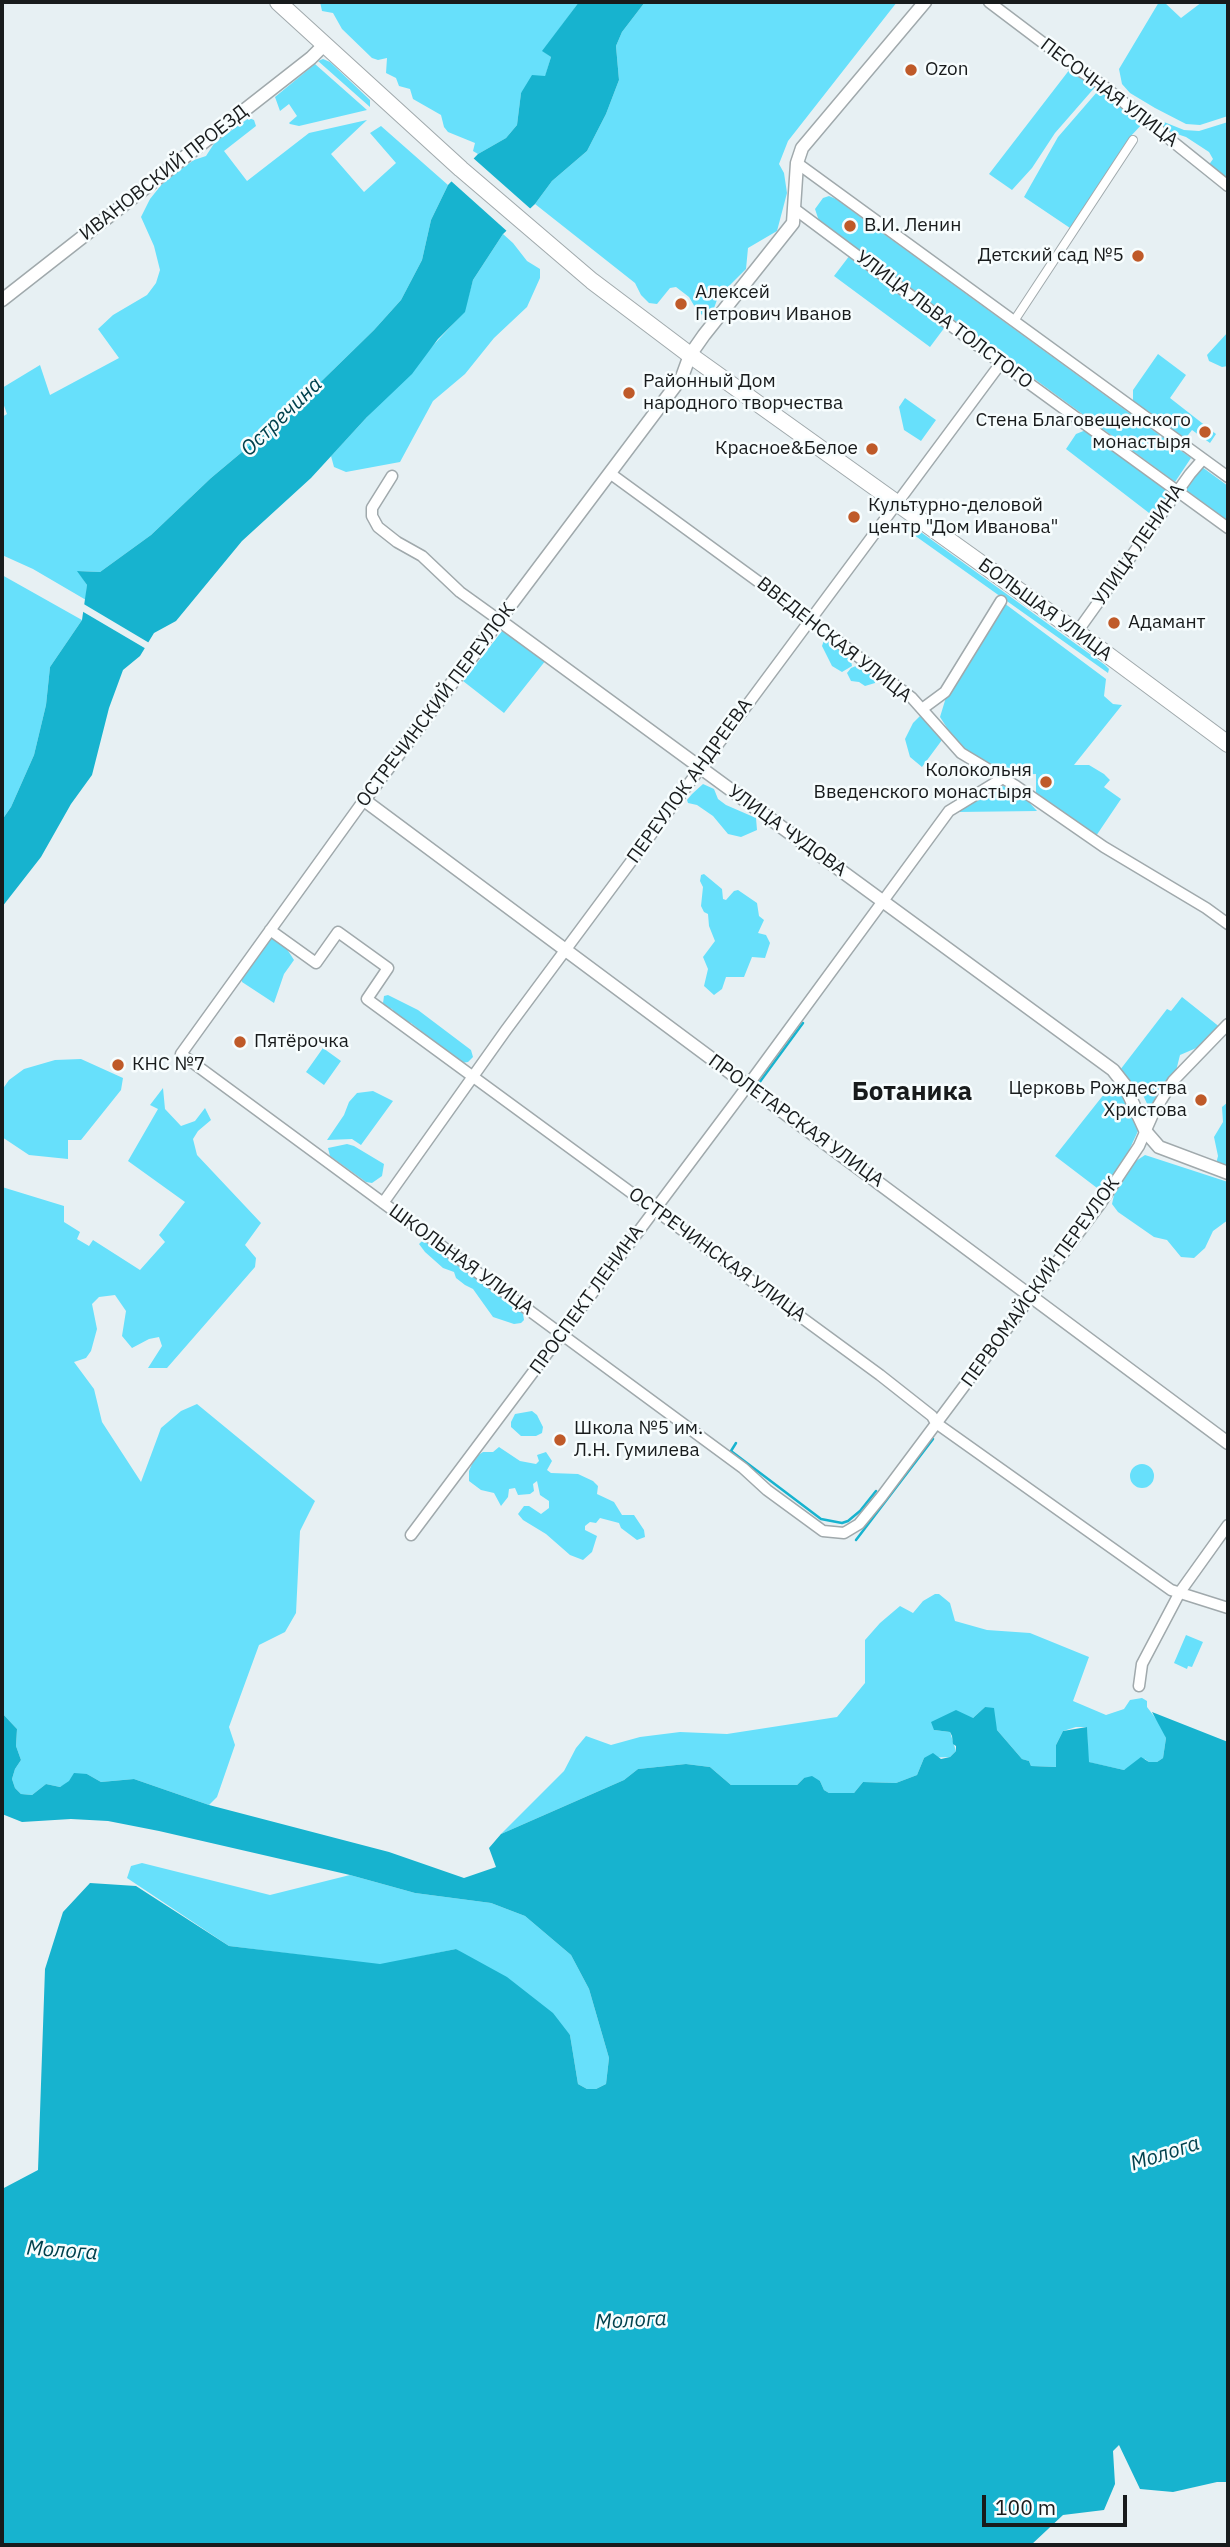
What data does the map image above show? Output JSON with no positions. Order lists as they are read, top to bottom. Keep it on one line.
{"streets":{"main road":["БОЛЬШАЯ УЛИЦА"],"street":["ПЕСОЧНАЯ УЛИЦА","ИВАНОВСКИЙ ПРОЕЗД","УЛИЦА ЛЬВА ТОЛСТОГО","УЛИЦА ЛЕНИНА","ВВЕДЕНСКАЯ УЛИЦА","ОСТРЕЧИНСКИЙ ПЕРЕУЛОК","ПЕРЕУЛОК АНДРЕЕВА","УЛИЦА ЧУДОВА","ПРОЛЕТАРСКАЯ УЛИЦА","ОСТРЕЧИНСКАЯ УЛИЦА","ШКОЛЬНАЯ УЛИЦА","ПЕРВОМАЙСКИЙ ПЕРЕУЛОК","ПРОСПЕКТ ЛЕНИНА"]},"crossings":[["ИВАНОВСКИЙ ПРОЕЗД","БОЛЬШАЯ УЛИЦА"],["УЛИЦА ЛЬВА ТОЛСТОГО","УЛИЦА ЛЕНИНА"],["УЛИЦА ЛЬВА ТОЛСТОГО","ОСТРЕЧИНСКИЙ ПЕРЕУЛОК"],["УЛИЦА ЛЬВА ТОЛСТОГО","ПЕРЕУЛОК АНДРЕЕВА"],["УЛИЦА ЛЕНИНА","БОЛЬШАЯ УЛИЦА"],["БОЛЬШАЯ УЛИЦА","ОСТРЕЧИНСКИЙ ПЕРЕУЛОК"],["БОЛЬШАЯ УЛИЦА","ПЕРЕУЛОК АНДРЕЕВА"],["ВВЕДЕНСКАЯ УЛИЦА","ОСТРЕЧИНСКИЙ ПЕРЕУЛОК"],["ВВЕДЕНСКАЯ УЛИЦА","ПЕРЕУЛОК АНДРЕЕВА"],["ВВЕДЕНСКАЯ УЛИЦА","ПРОСПЕКТ ЛЕНИНА"],["ОСТРЕЧИНСКИЙ ПЕРЕУЛОК","УЛИЦА ЧУДОВА"],["ОСТРЕЧИНСКИЙ ПЕРЕУЛОК","ПРОЛЕТАРСКАЯ УЛИЦА"],["ОСТРЕЧИНСКИЙ ПЕРЕУЛОК","ОСТРЕЧИНСКАЯ УЛИЦА"],["ОСТРЕЧИНСКИЙ ПЕРЕУЛОК","ШКОЛЬНАЯ УЛИЦА"],["ПЕРЕУЛОК АНДРЕЕВА","УЛИЦА ЧУДОВА"],["ПЕРЕУЛОК АНДРЕЕВА","ПРОЛЕТАРСКАЯ УЛИЦА"],["ПЕРЕУЛОК АНДРЕЕВА","ОСТРЕЧИНСКАЯ УЛИЦА"],["ПЕРЕУЛОК АНДРЕЕВА","ШКОЛЬНАЯ УЛИЦА"],["УЛИЦА ЧУДОВА","ПЕРВОМАЙСКИЙ ПЕРЕУЛОК"],["УЛИЦА ЧУДОВА","ПРОСПЕКТ ЛЕНИНА"],["ПРОЛЕТАРСКАЯ УЛИЦА","ПЕРВОМАЙСКИЙ ПЕРЕУЛОК"],["ПРОЛЕТАРСКАЯ УЛИЦА","ПРОСПЕКТ ЛЕНИНА"],["ОСТРЕЧИНСКАЯ УЛИЦА","ПЕРВОМАЙСКИЙ ПЕРЕУЛОК"],["ОСТРЕЧИНСКАЯ УЛИЦА","ПРОСПЕКТ ЛЕНИНА"],["ШКОЛЬНАЯ УЛИЦА","ПЕРВОМАЙСКИЙ ПЕРЕУЛОК"],["ШКОЛЬНАЯ УЛИЦА","ПРОСПЕКТ ЛЕНИНА"]],"districts":["Ботаника"],"water":["Остречина","Молога"],"places":["Ozon","В.И. Ленин","Детский сад №5","Алексей Петрович Иванов","Районный Дом народного творчества","Стена Благовещенского монастыря","Красное&Белое","Культурно-деловой центр \"Дом Иванова\"","Адамант","Колокольня Введенского монастыря","Пятёрочка","КНС №7","Церковь Рождества Христова","Школа №5 им. Л.Н. Гумилева"],"scale_bar":"100 m"}
